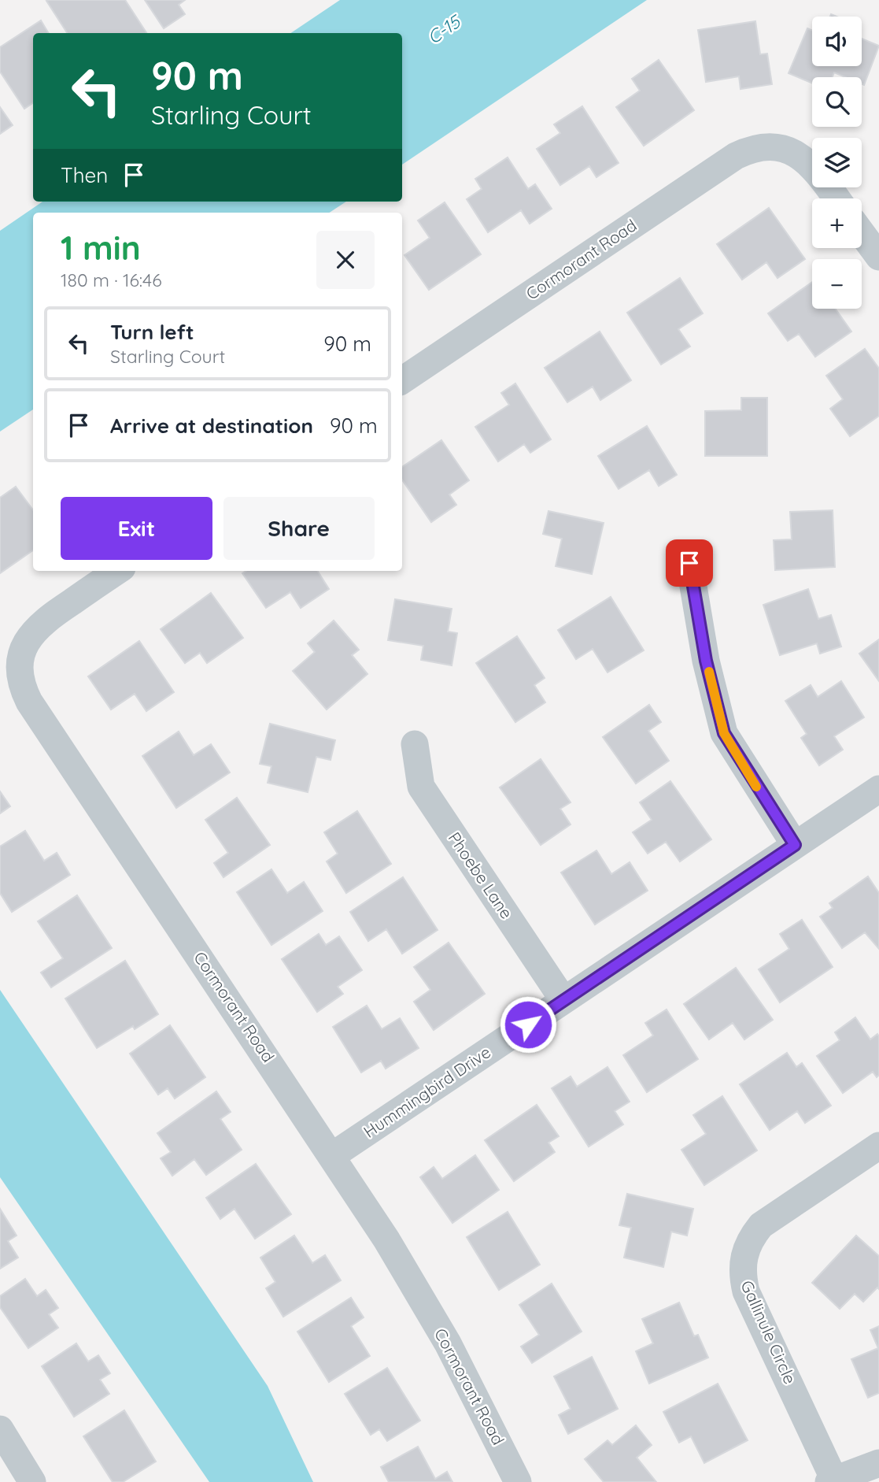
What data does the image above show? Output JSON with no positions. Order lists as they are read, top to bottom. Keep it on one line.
{"streets":{"street":["Cormorant Road","Phoebe Lane","Hummingbird Drive","Gallinule Circle"]},"crossings":[["Cormorant Road","Hummingbird Drive"],["Phoebe Lane","Hummingbird Drive"]],"water":["C-15"],"page":{"map_buttons":["+","−"],"turn":["90 m","Starling Court"],"then":"Then","heading":["1 min","180 m · 16:46"],"list":[{"name":"Turn left","note":"Starling Court","value":"90 m"},{"name":"Arrive at destination","value":"90 m"}],"buttons":["Exit","Share"]}}
